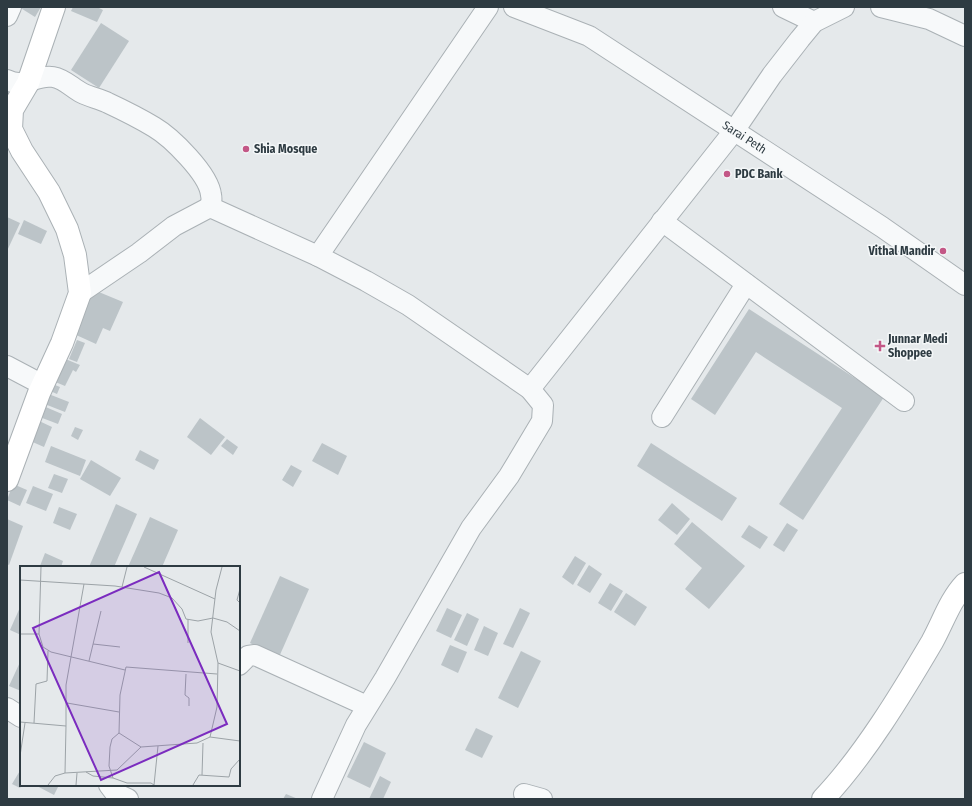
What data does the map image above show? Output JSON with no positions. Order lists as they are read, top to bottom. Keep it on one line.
{"streets":{"street":["Sarai Peth"]},"places":{"other":["Shia Mosque","PDC Bank","Vithal Mandir"],"health":["Junnar Medi Shoppee"]}}
